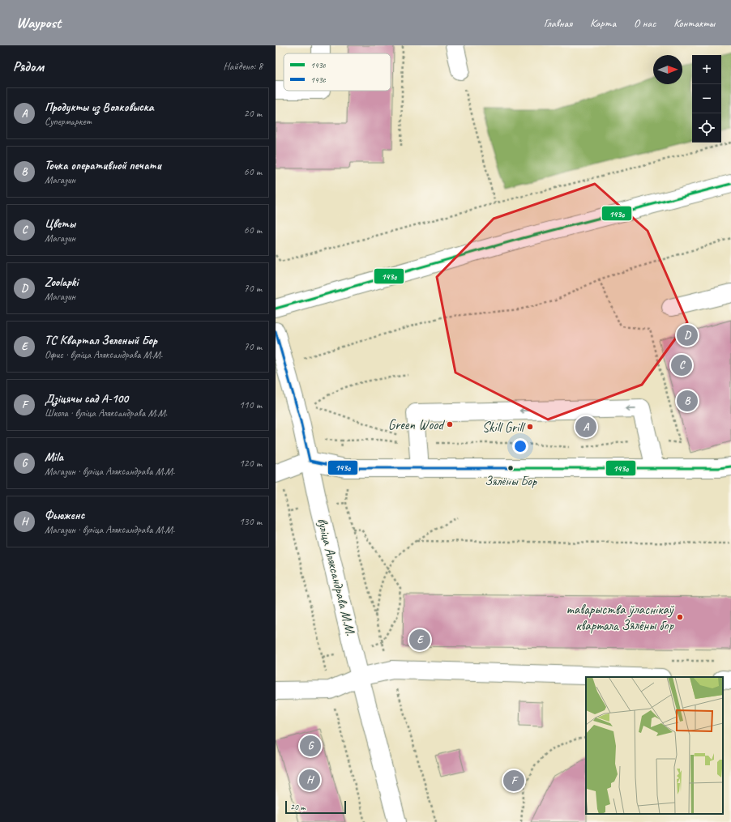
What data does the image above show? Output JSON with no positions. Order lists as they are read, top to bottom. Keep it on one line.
{"streets":{"street":["вуліца Аляксандрава М.М."]},"places":["Green Wood","Skill Grill","Зялёны Бор","таварыства ўласнікаў квартала Зялёны бор"],"lines":["transit line 143c","transit line 143с"],"legend":["143c","143с"],"scale_bar":"20 m","north":"right","page":{"header":"Waypost","nav":["Главная","Карта","О нас","Контакты"],"heading":["Рядом","Найдено: 8"],"map_buttons":["+","−"],"list":[{"mark":"A","name":"Продукты из Волковыска","note":"Супермаркет","value":"20 m"},{"mark":"B","name":"Точка оперативной печати","note":"Магазин","value":"60 m"},{"mark":"C","name":"Цветы","note":"Магазин","value":"60 m"},{"mark":"D","name":"Zoolapki","note":"Магазин","value":"70 m"},{"mark":"E","name":"ТС Квартал Зеленый Бор","note":"Офис · вуліца Аляксандрава М.М.","value":"70 m"},{"mark":"F","name":"Дзіцячы сад А-100","note":"Школа · вуліца Аляксандрава М.М.","value":"110 m"},{"mark":"G","name":"Mila","note":"Магазин · вуліца Аляксандрава М.М.","value":"120 m"},{"mark":"H","name":"Фьюженс","note":"Магазин · вуліца Аляксандрава М.М.","value":"130 m"}],"pins":["D","C","B","A","E","G","H","F"],"scale":"20 m"}}
